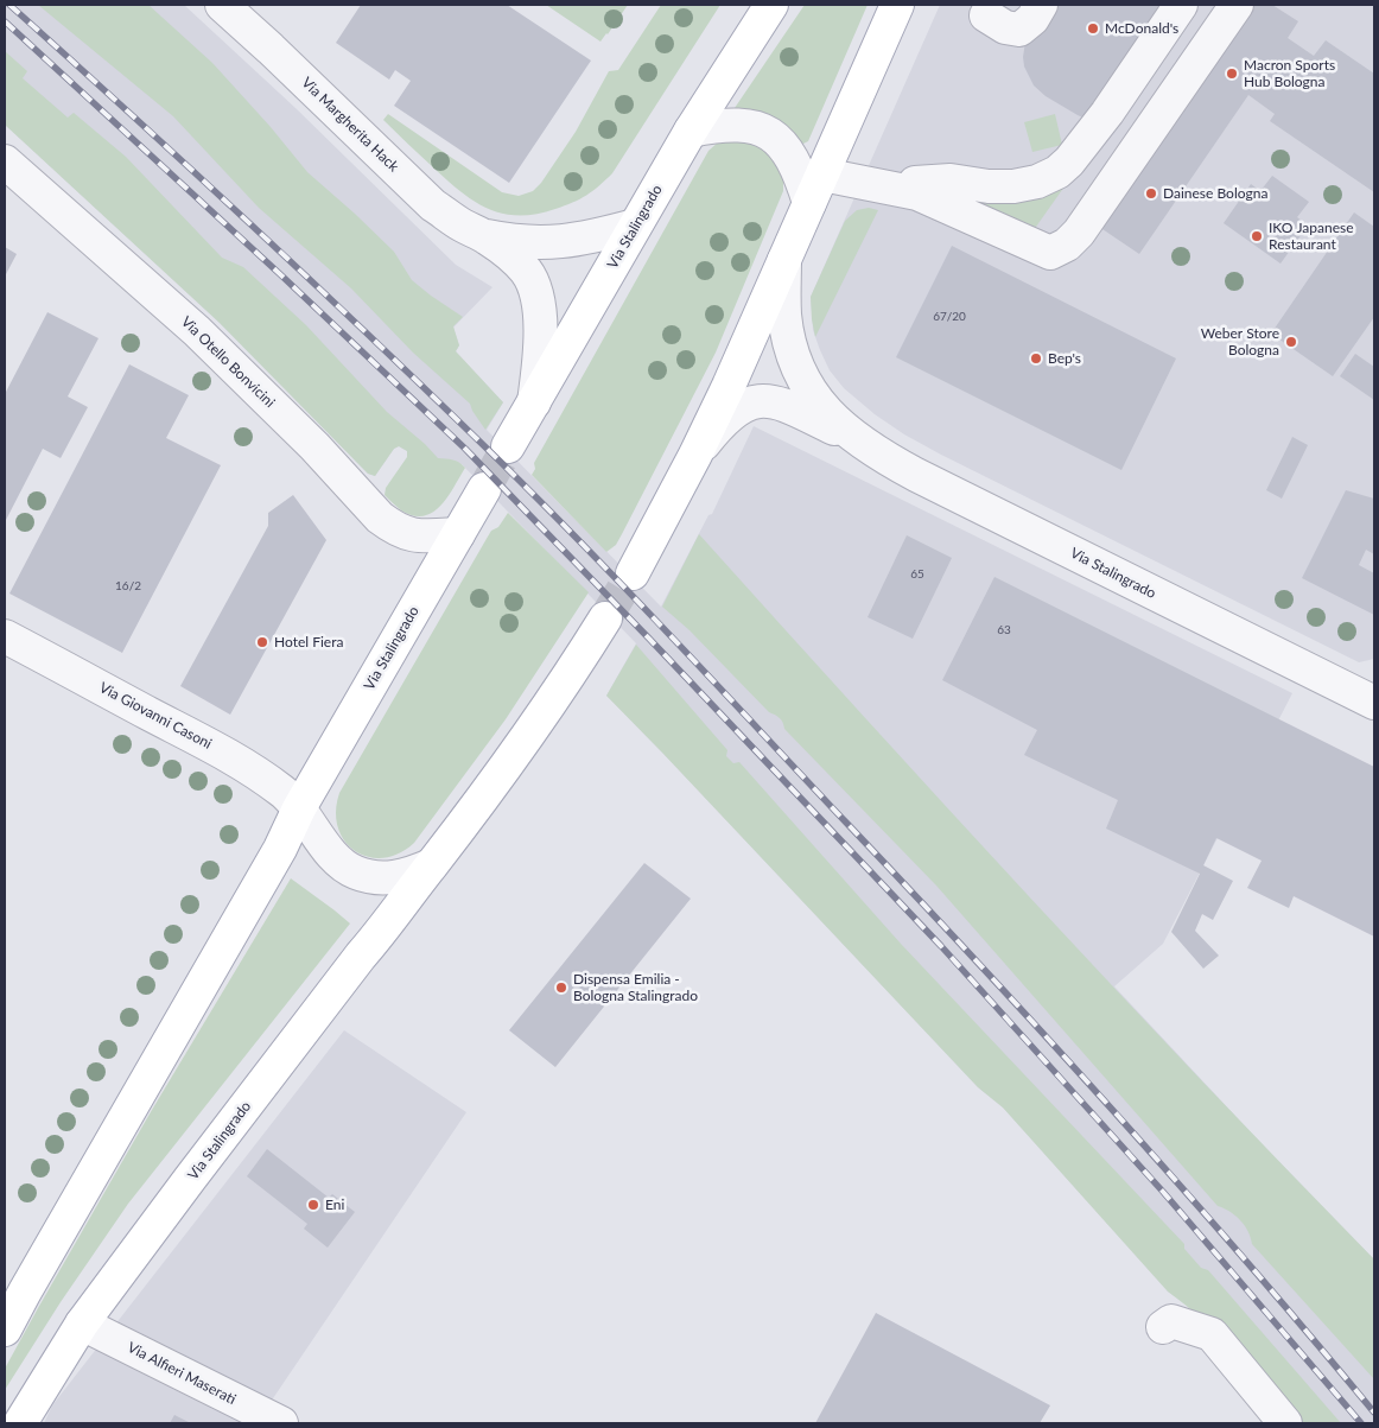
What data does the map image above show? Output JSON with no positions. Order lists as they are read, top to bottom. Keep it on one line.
{"streets":{"main road":["Via Stalingrado"],"street":["Via Margherita Hack","Via Otello Bonvicini","Via Giovanni Casoni","Via Alfieri Maserati"]},"crossings":[["Via Margherita Hack","Via Stalingrado"],["Via Stalingrado","Via Otello Bonvicini"],["Via Stalingrado","Via Giovanni Casoni"],["Via Stalingrado","Via Alfieri Maserati"]],"places":["McDonald's","Macron Sports Hub Bologna","Dainese Bologna","IKO Japanese Restaurant","Weber Store Bologna","Bep's","Hotel Fiera","Dispensa Emilia - Bologna Stalingrado","Eni"],"house_numbers":["67/20","65","16/2","63"]}
